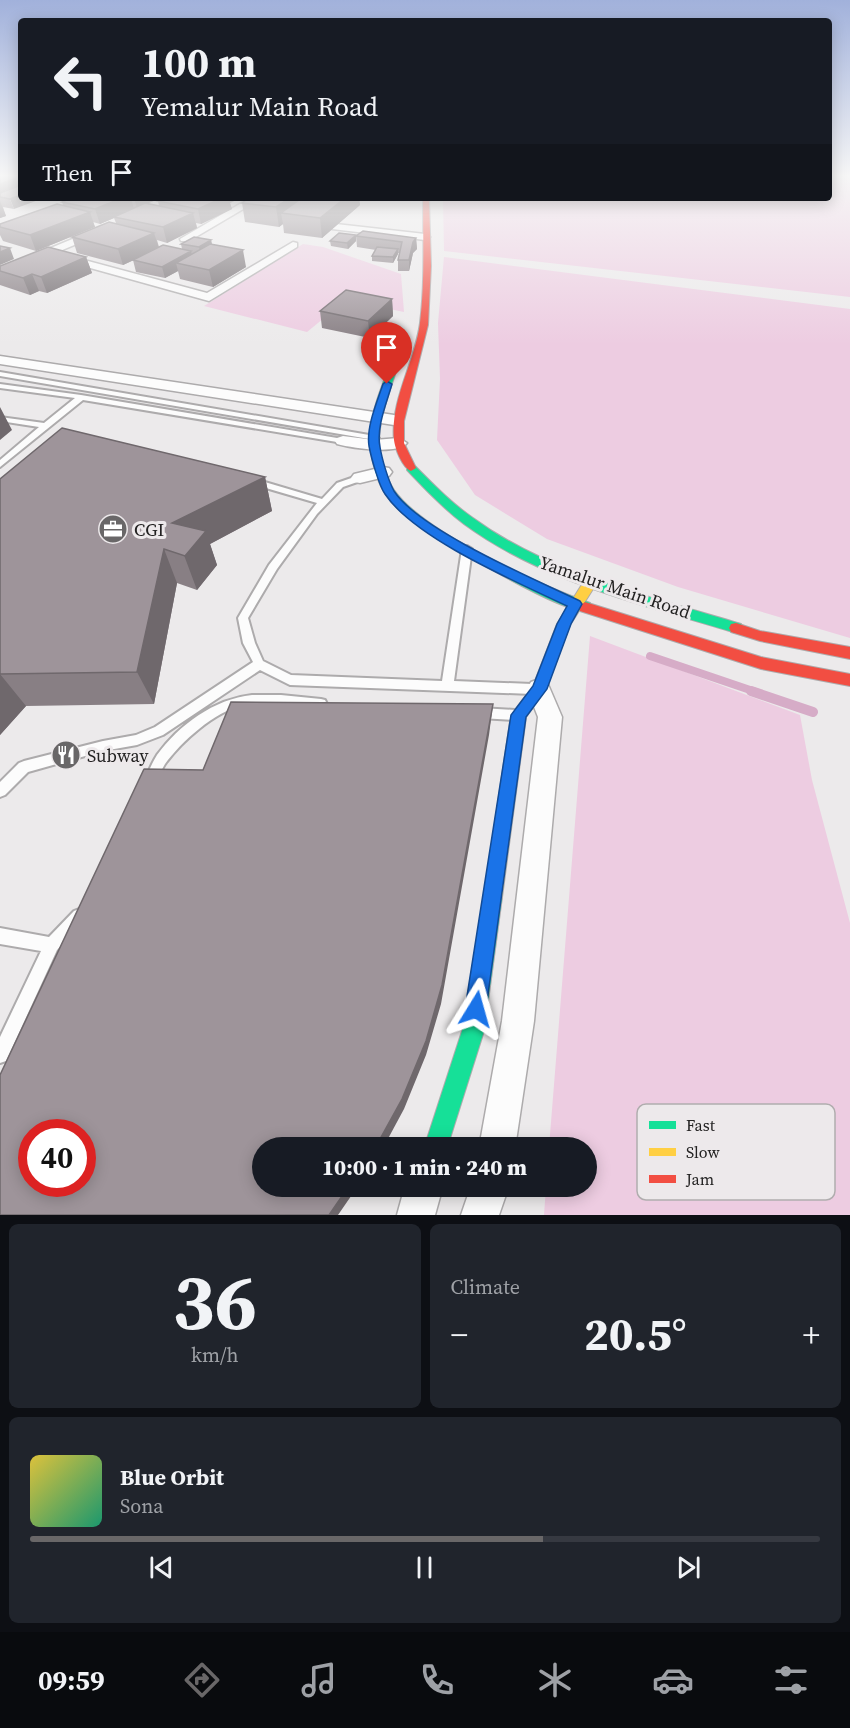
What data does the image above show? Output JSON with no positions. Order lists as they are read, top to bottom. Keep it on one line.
{"streets":{"street":["Yamalur Main Road"]},"places":{"office":["CGI"],"restaurant":["Subway"]},"legend":["Fast","Slow","Jam"],"page":{"turn":["100 m","Yemalur Main Road"],"then":"Then","limit":"40","trip":"10:00 · 1 min · 240 m","tile":[["36","km/h"],"Climate"],"heat":["−","20.5°","+"],"song":["Blue Orbit","Sona"],"tabs":"09:59"}}
